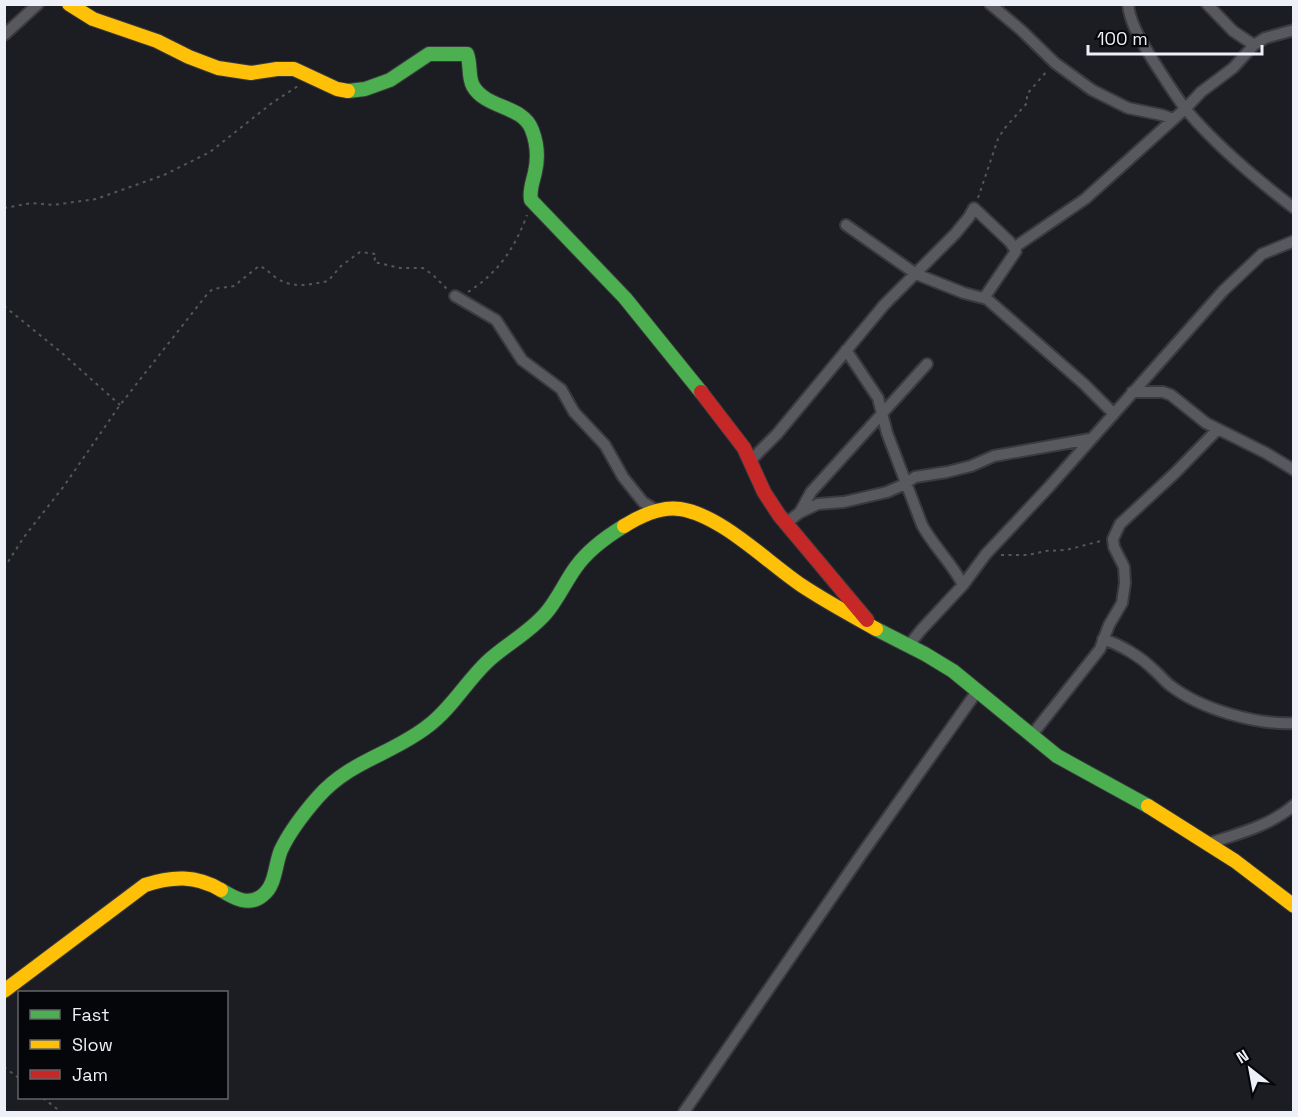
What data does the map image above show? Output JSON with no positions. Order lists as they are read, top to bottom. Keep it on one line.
{"legend":["Fast","Slow","Jam"],"scale_bar":"100 m","north":"top left"}
